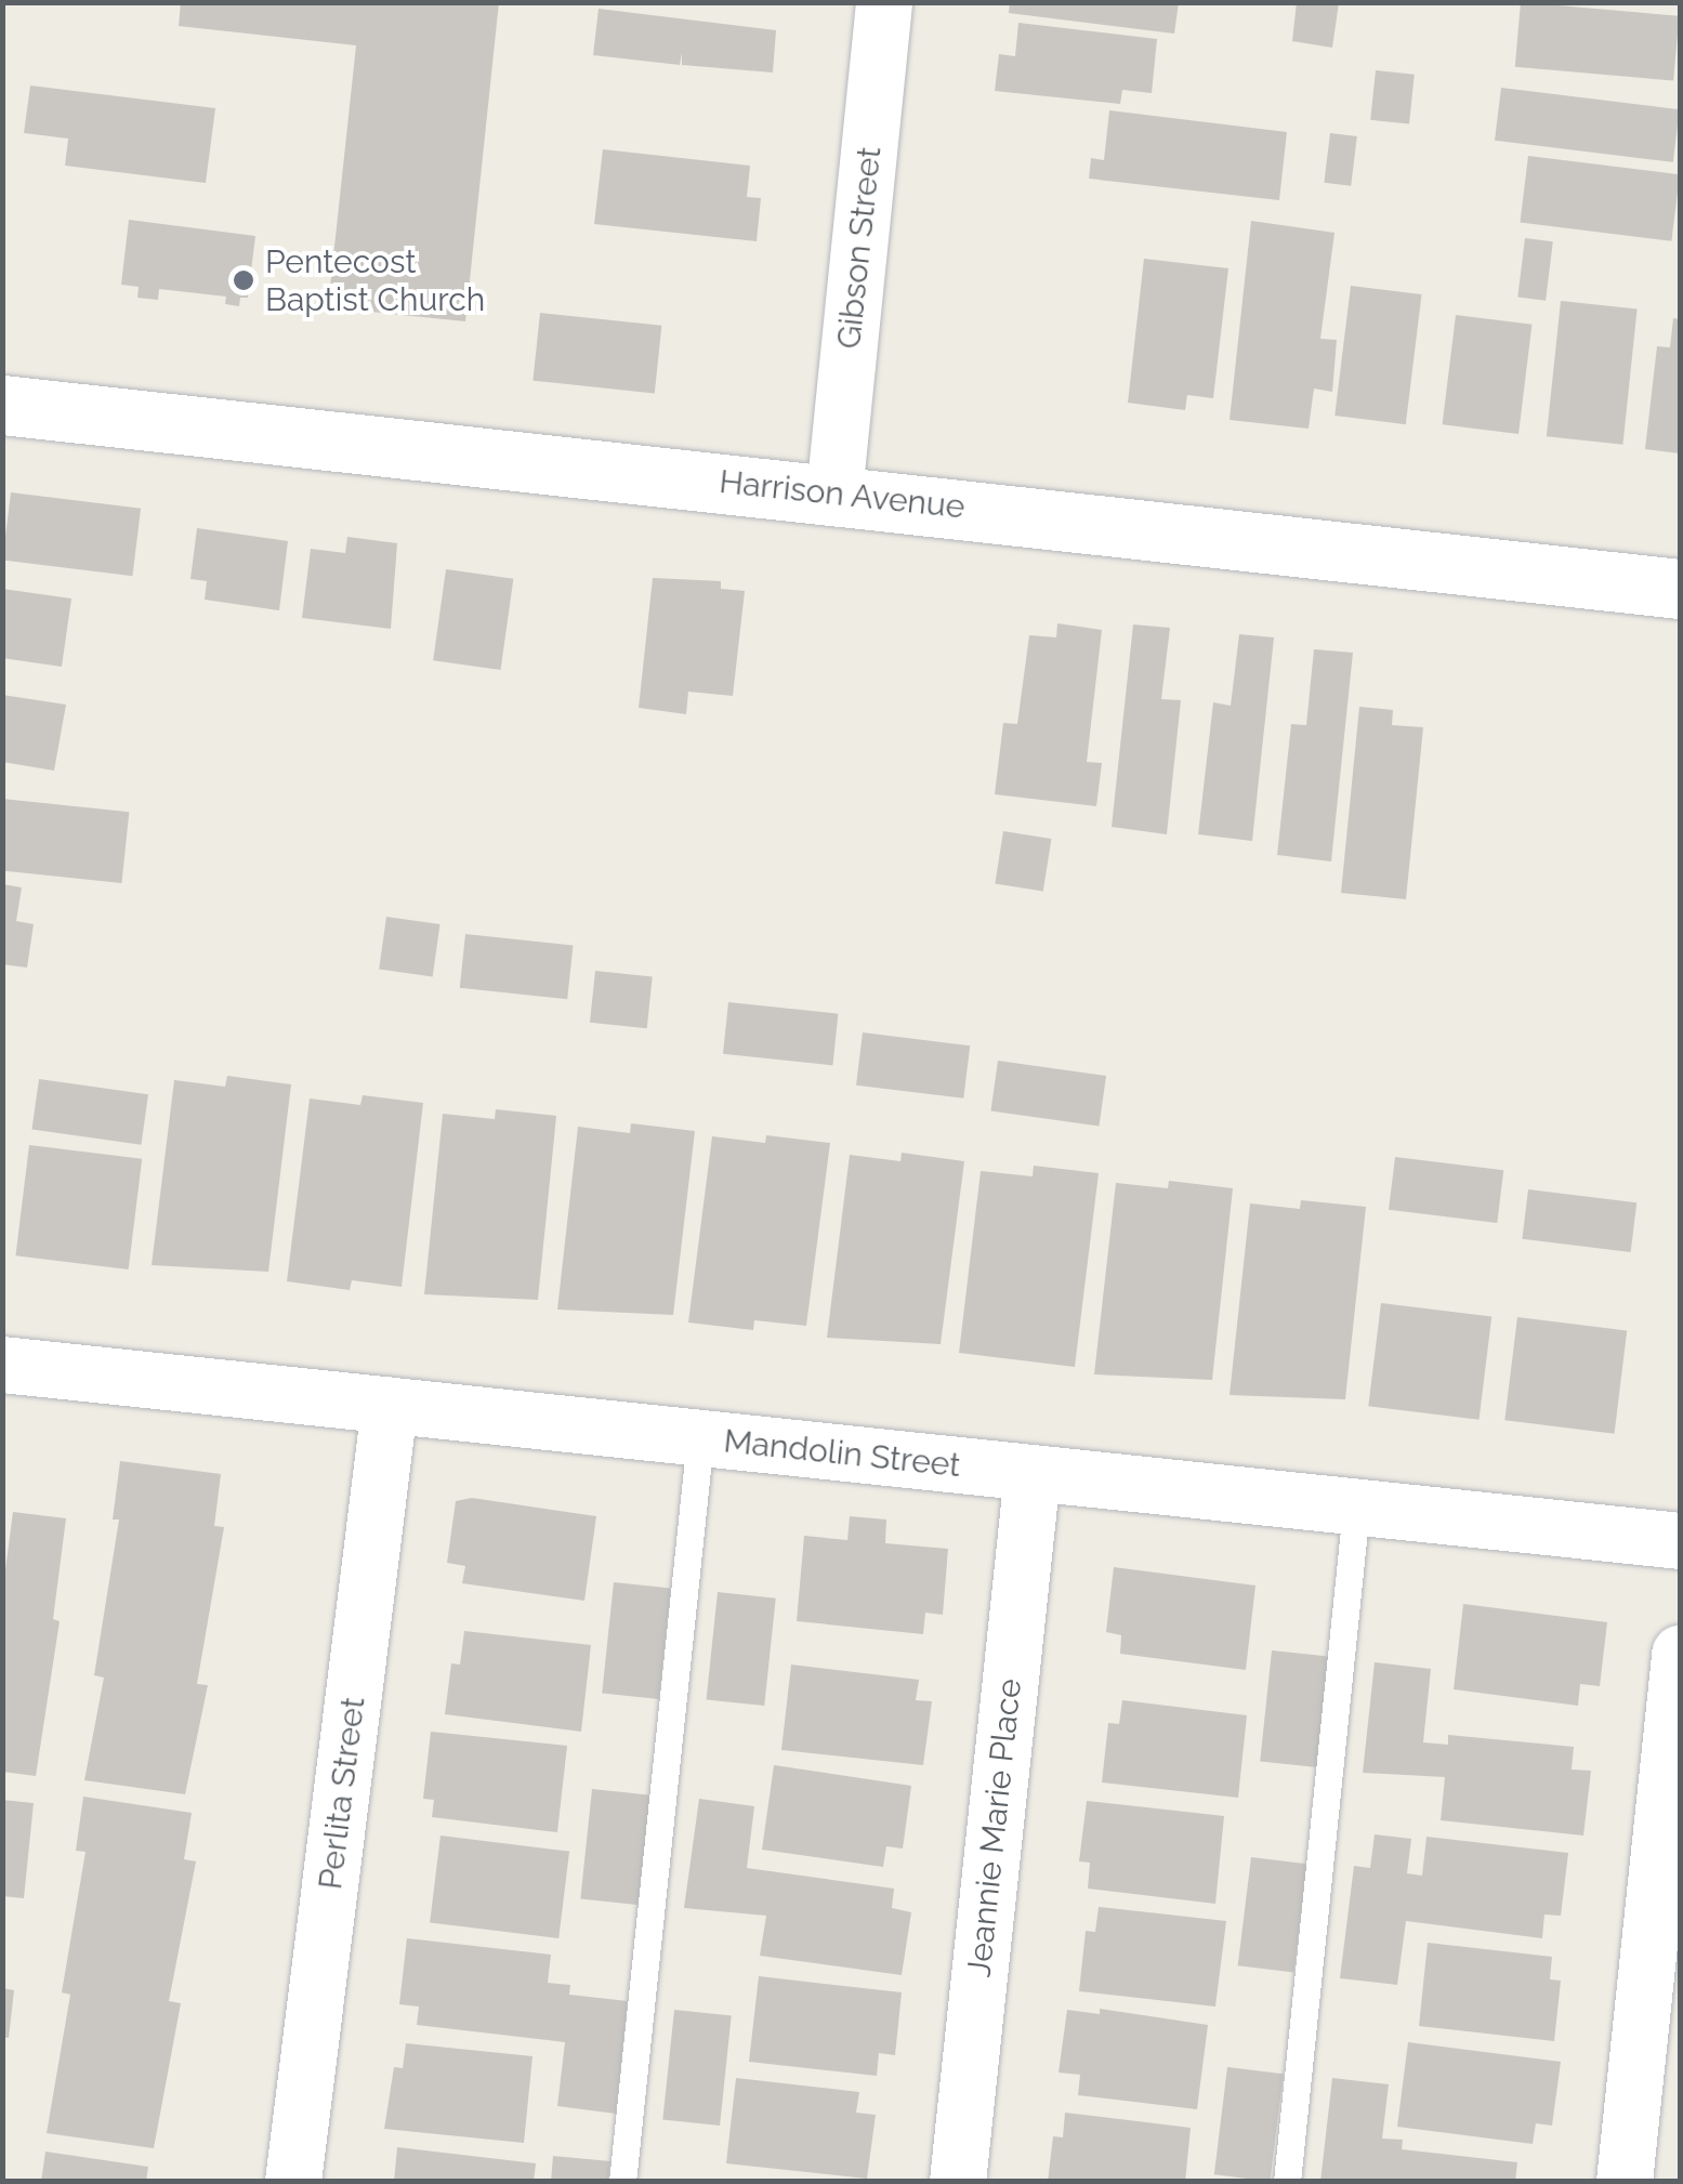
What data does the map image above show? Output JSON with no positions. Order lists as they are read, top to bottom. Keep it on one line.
{"streets":{"street":["Gibson Street","Harrison Avenue","Mandolin Street","Perlita Street","Jeannie Marie Place"]},"crossings":[["Gibson Street","Harrison Avenue"],["Mandolin Street","Perlita Street"],["Mandolin Street","Jeannie Marie Place"]],"places":["Pentecost Baptist Church"]}
